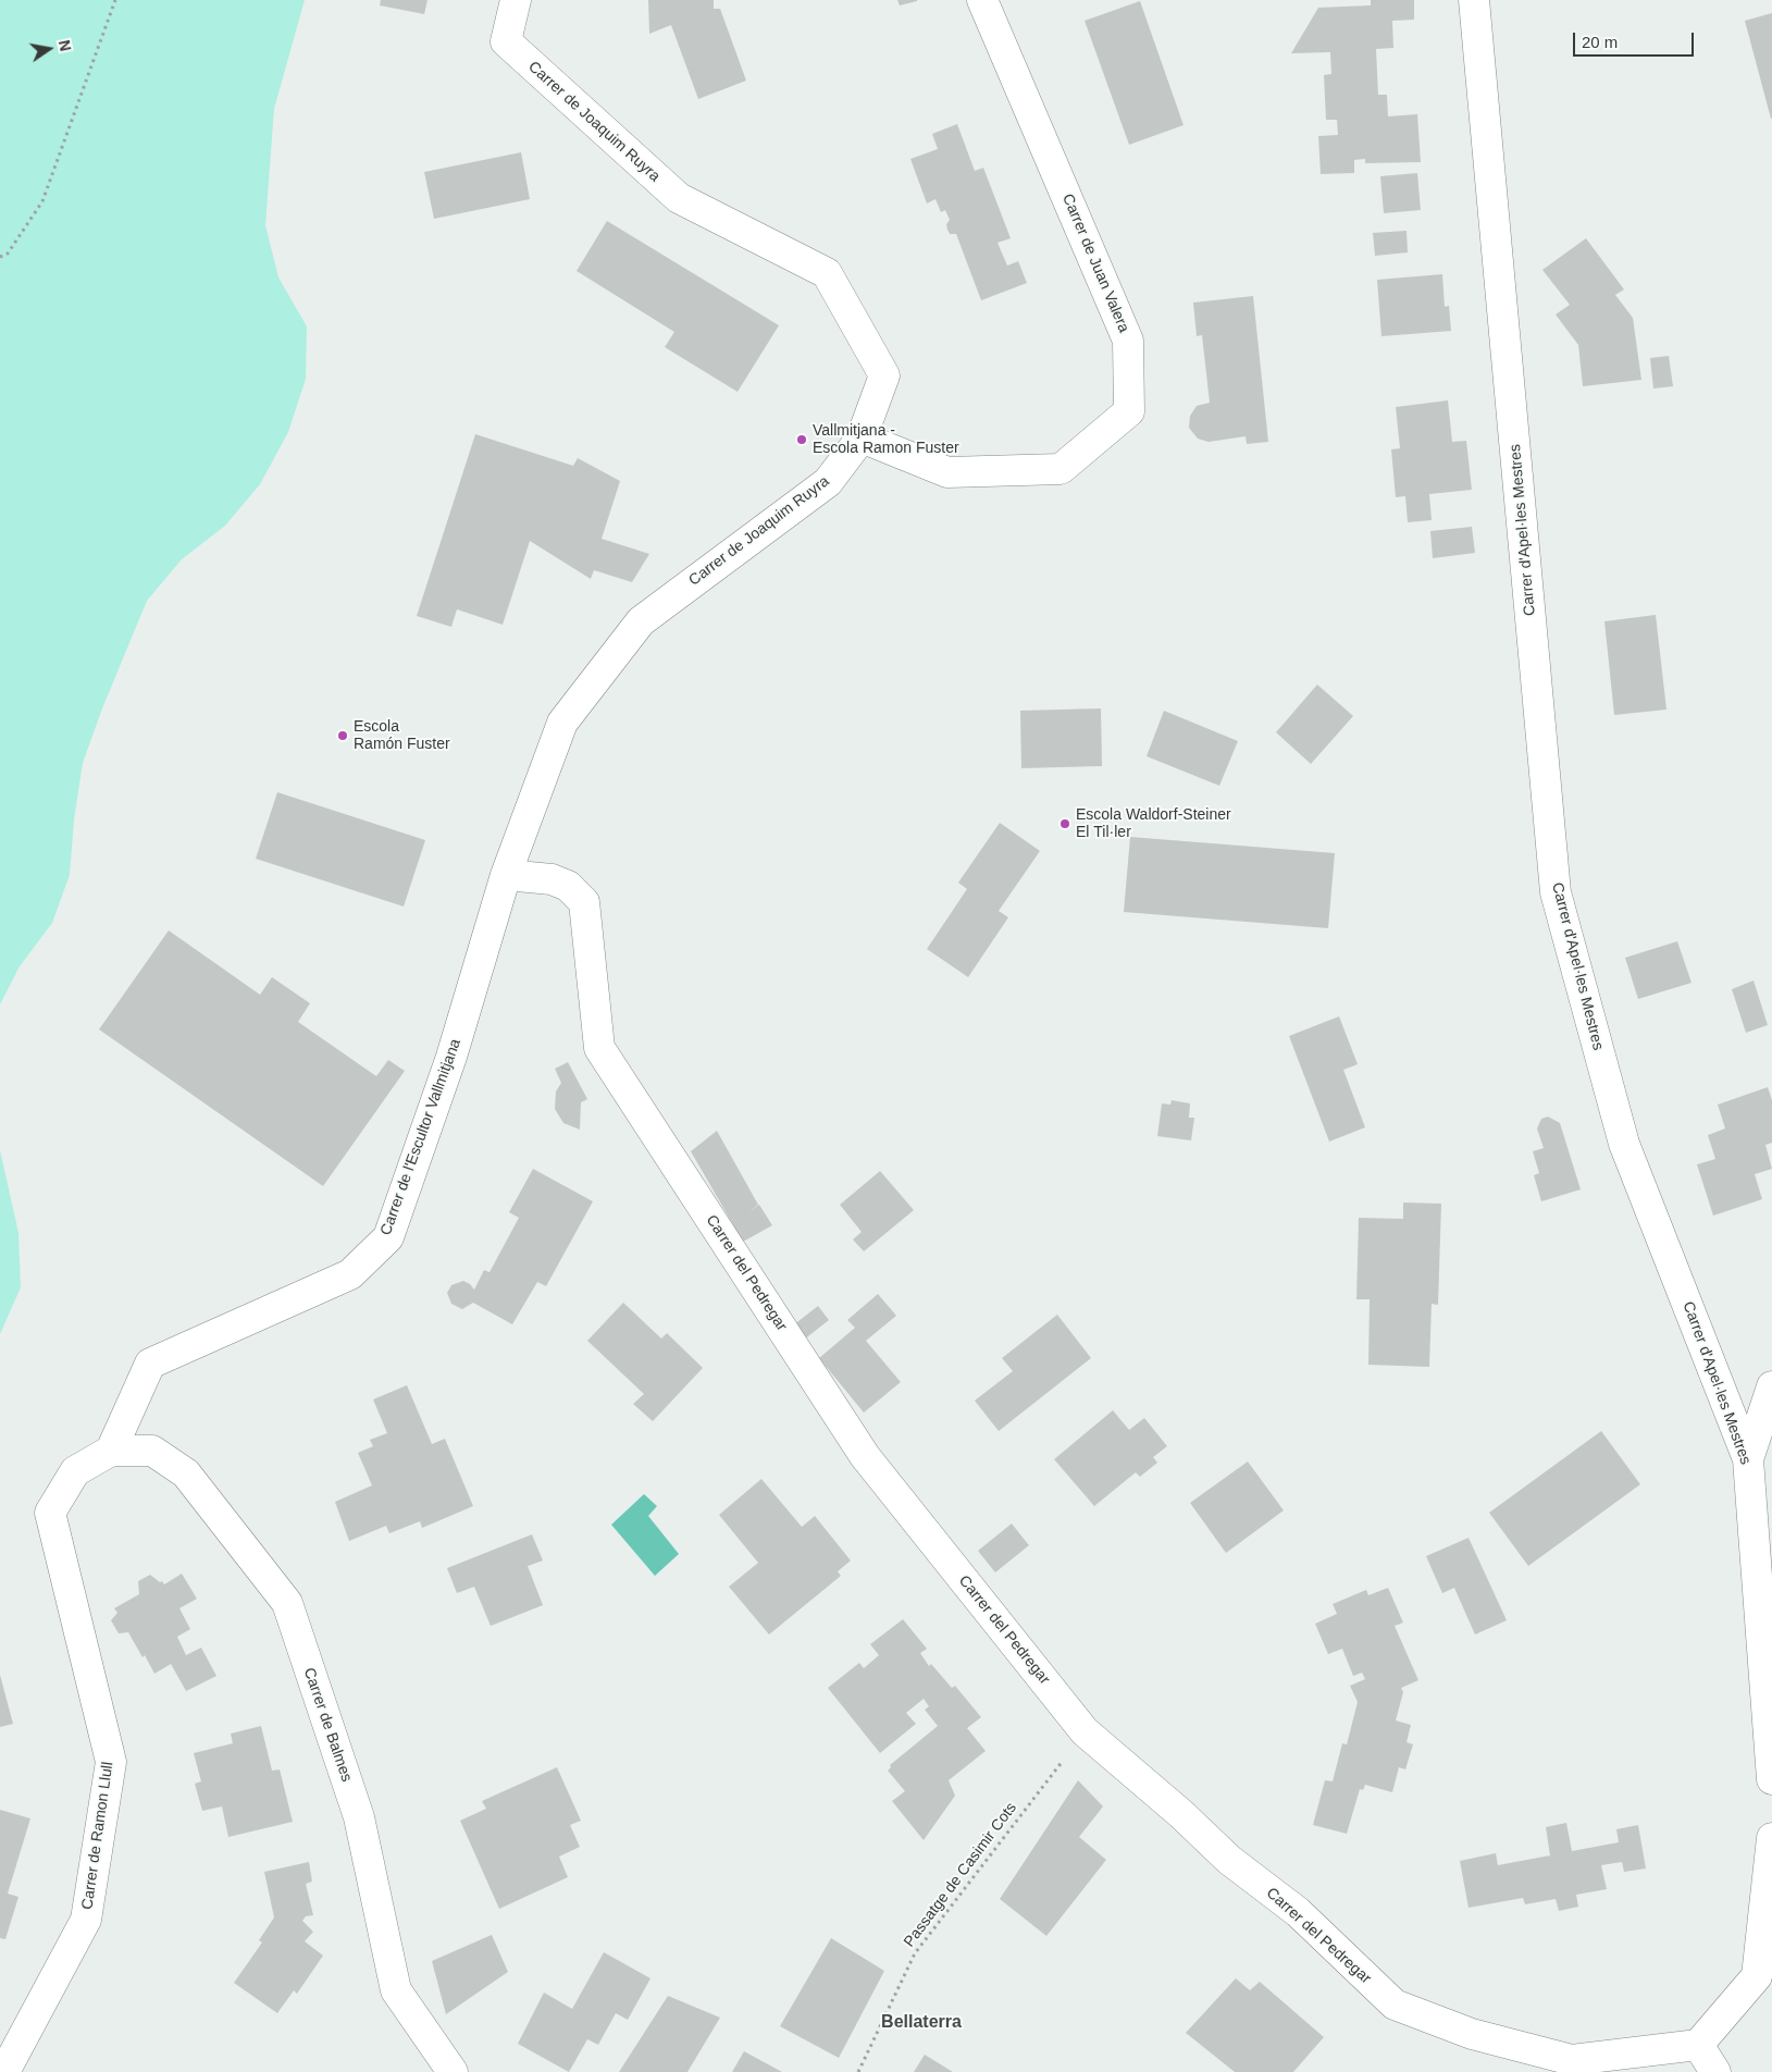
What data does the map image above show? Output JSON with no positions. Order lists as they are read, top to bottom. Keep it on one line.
{"streets":{"street":["Carrer de Joaquim Ruyra","Carrer de Juan Valera","Carrer d'Apel·les Mestres","Carrer de l'Escultor Vallmitjana","Carrer del Pedregar","Carrer de Balmes","Carrer de Ramon Llull"],"path":["Passatge de Casimir Cots"]},"crossings":[["Carrer de Joaquim Ruyra","Carrer de Juan Valera"],["Carrer de Joaquim Ruyra","Carrer de l'Escultor Vallmitjana"],["Carrer de Joaquim Ruyra","Carrer del Pedregar"],["Carrer de l'Escultor Vallmitjana","Carrer del Pedregar"],["Carrer de l'Escultor Vallmitjana","Carrer de Balmes"],["Carrer de l'Escultor Vallmitjana","Carrer de Ramon Llull"],["Carrer del Pedregar","Passatge de Casimir Cots"],["Carrer de Balmes","Carrer de Ramon Llull"]],"districts":["Bellaterra"],"places":["Vallmitjana - Escola Ramon Fuster","Escola Ramón Fuster","Escola Waldorf-Steiner El Til·ler"],"scale_bar":"20 m","north":"right"}
